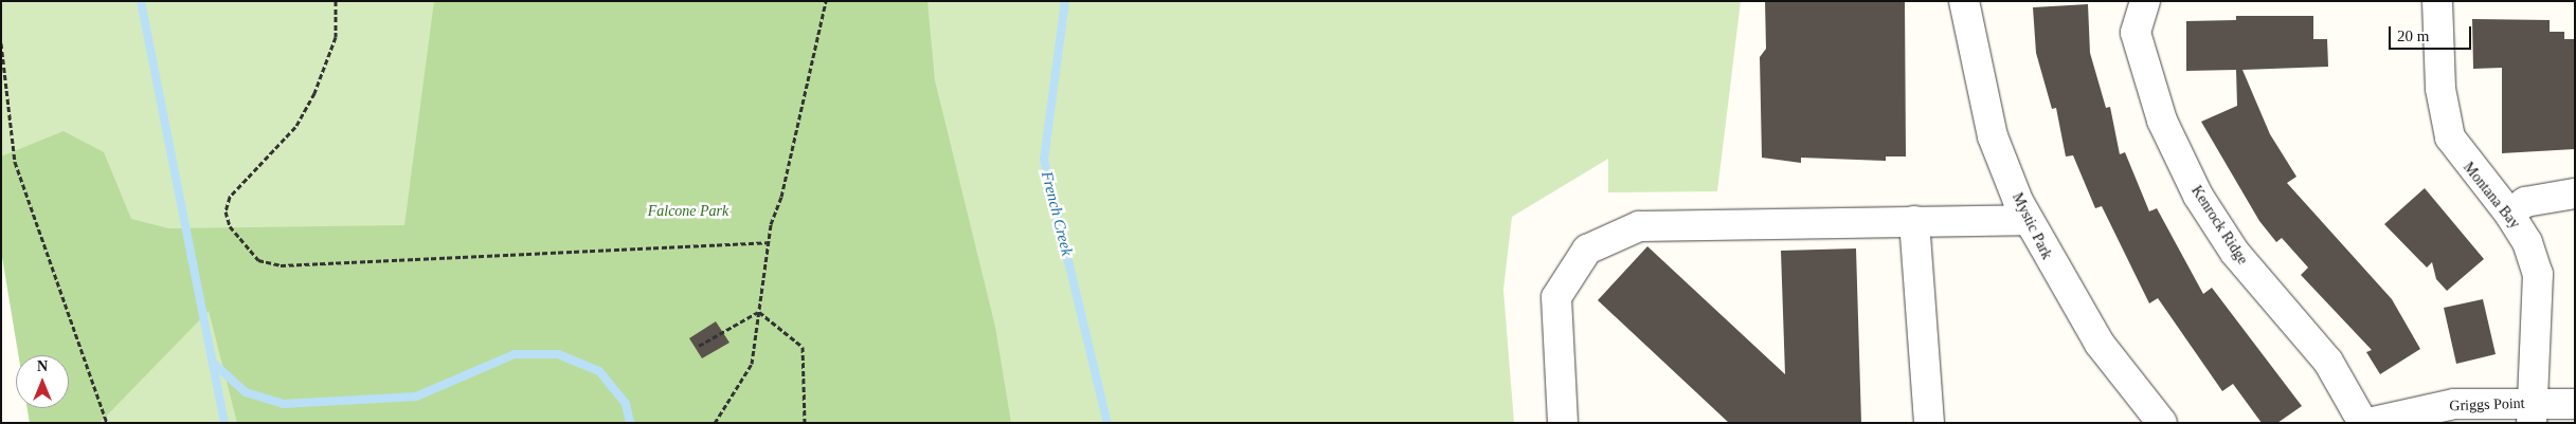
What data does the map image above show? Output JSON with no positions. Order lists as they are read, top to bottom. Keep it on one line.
{"streets":{"street":["Montana Bay","Kenrock Ridge","Mystic Park","Griggs Point"]},"crossings":[["Montana Bay","Griggs Point"]],"water":["French Creek"],"parks":["Falcone Park"],"scale_bar":"20 m","north":"top"}
